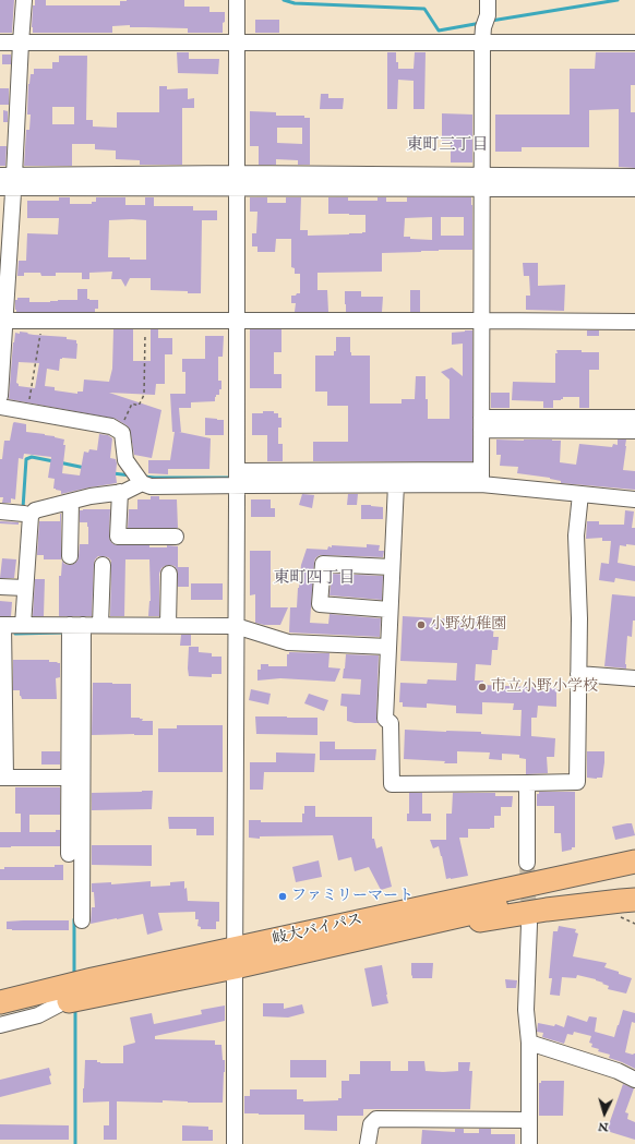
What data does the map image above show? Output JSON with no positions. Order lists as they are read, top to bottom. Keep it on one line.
{"streets":{"highway":["岐大バイパス"]},"districts":["東町三丁目","東町四丁目"],"places":["小野幼稚園","市立小野小学校","ファミリーマート"],"north":"bottom"}
